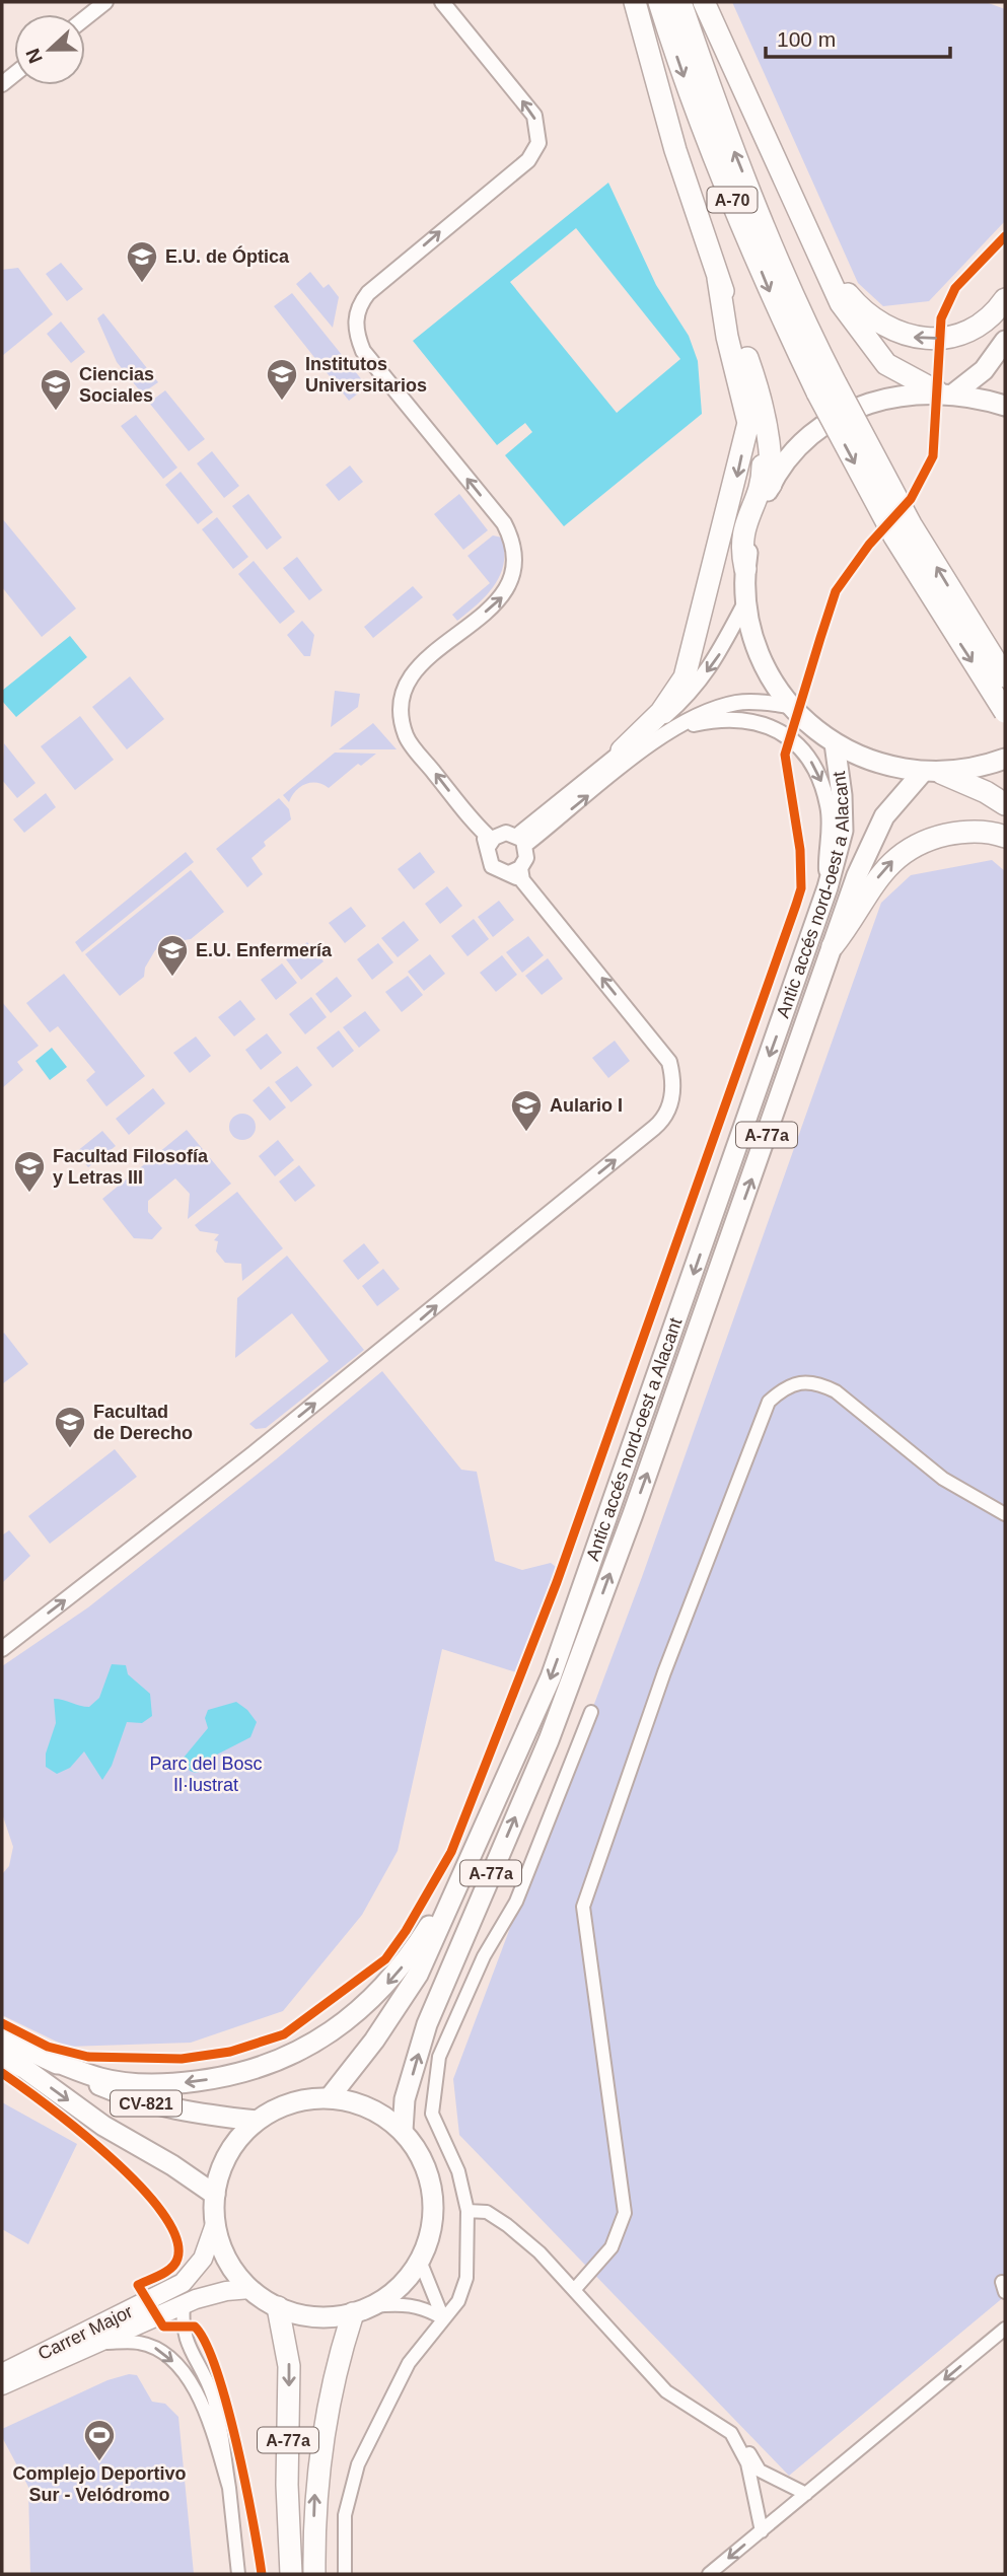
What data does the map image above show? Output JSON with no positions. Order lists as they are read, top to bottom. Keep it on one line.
{"streets":{"highway":["A-70","A-77a"],"main road":["Antic accés nord-oest a Alacant","CV-821","Carrer Major"]},"crossings":[["Antic accés nord-oest a Alacant","A-77a"],["Antic accés nord-oest a Alacant","CV-821"],["Antic accés nord-oest a Alacant","Carrer Major"],["A-77a","CV-821"],["A-77a","Carrer Major"],["CV-821","Carrer Major"]],"parks":["Parc del Bosc Il·lustrat"],"places":{"school or university":["E.U. de Óptica","Institutos Universitarios","Ciencias Sociales","E.U. Enfermería","Aulario I","Facultad Filosofía y Letras III","Facultad de Derecho"],"sports":["Complejo Deportivo Sur - Velódromo"]},"scale_bar":"100 m","north":"left"}
